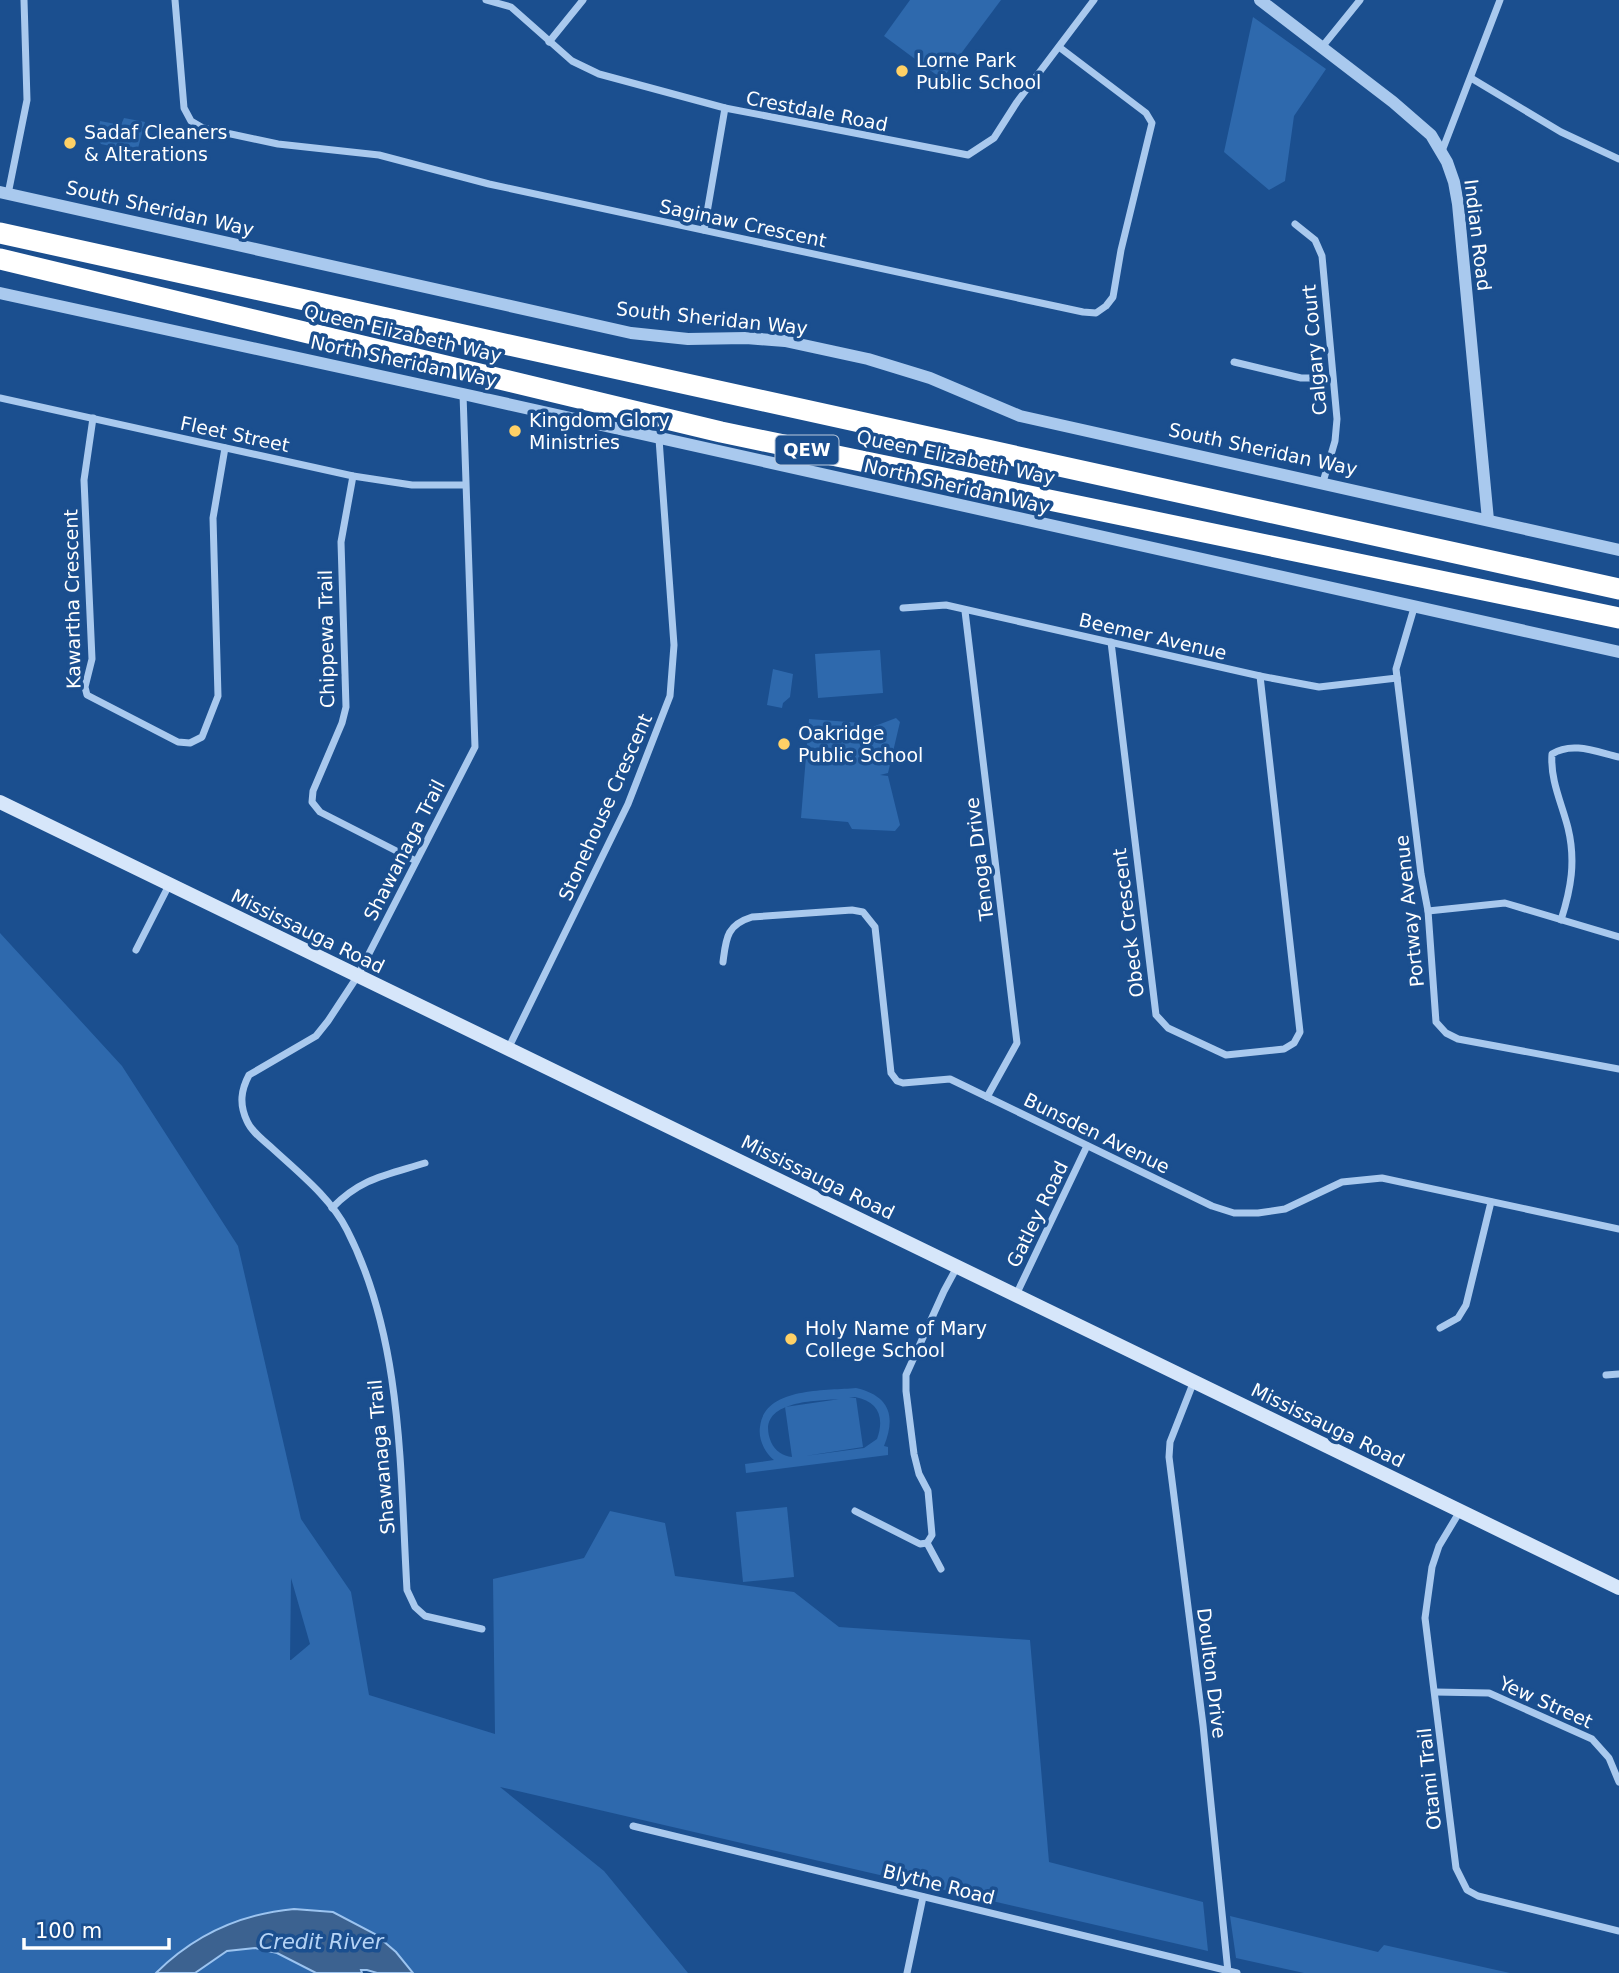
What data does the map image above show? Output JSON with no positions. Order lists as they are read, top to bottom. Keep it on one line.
{"streets":{"highway":["Queen Elizabeth Way","QEW"],"main road":["Mississauga Road"],"street":["Crestdale Road","South Sheridan Way","Saginaw Crescent","Indian Road","Calgary Court","North Sheridan Way","Fleet Street","Kawartha Crescent","Beemer Avenue","Chippewa Trail","Stonehouse Crescent","Shawanaga Trail","Tenoga Drive","Portway Avenue","Obeck Crescent","Bunsden Avenue","Gatley Road","Doulton Drive","Yew Street","Otami Trail","Blythe Road"]},"crossings":[["Crestdale Road","Saginaw Crescent"],["South Sheridan Way","Indian Road"],["South Sheridan Way","Calgary Court"],["North Sheridan Way","Stonehouse Crescent"],["North Sheridan Way","Shawanaga Trail"],["North Sheridan Way","Portway Avenue"],["Fleet Street","Kawartha Crescent"],["Fleet Street","Chippewa Trail"],["Fleet Street","Shawanaga Trail"],["Beemer Avenue","Tenoga Drive"],["Beemer Avenue","Portway Avenue"],["Beemer Avenue","Obeck Crescent"],["Chippewa Trail","Shawanaga Trail"],["Stonehouse Crescent","Mississauga Road"],["Shawanaga Trail","Mississauga Road"],["Tenoga Drive","Bunsden Avenue"],["Mississauga Road","Gatley Road"],["Mississauga Road","Doulton Drive"],["Mississauga Road","Otami Trail"],["Bunsden Avenue","Gatley Road"],["Doulton Drive","Blythe Road"],["Yew Street","Otami Trail"]],"water":["Credit River"],"places":["Lorne Park Public School","Sadaf Cleaners & Alterations","Kingdom Glory Ministries","Oakridge Public School","Holy Name of Mary College School"],"scale_bar":"100 m"}
